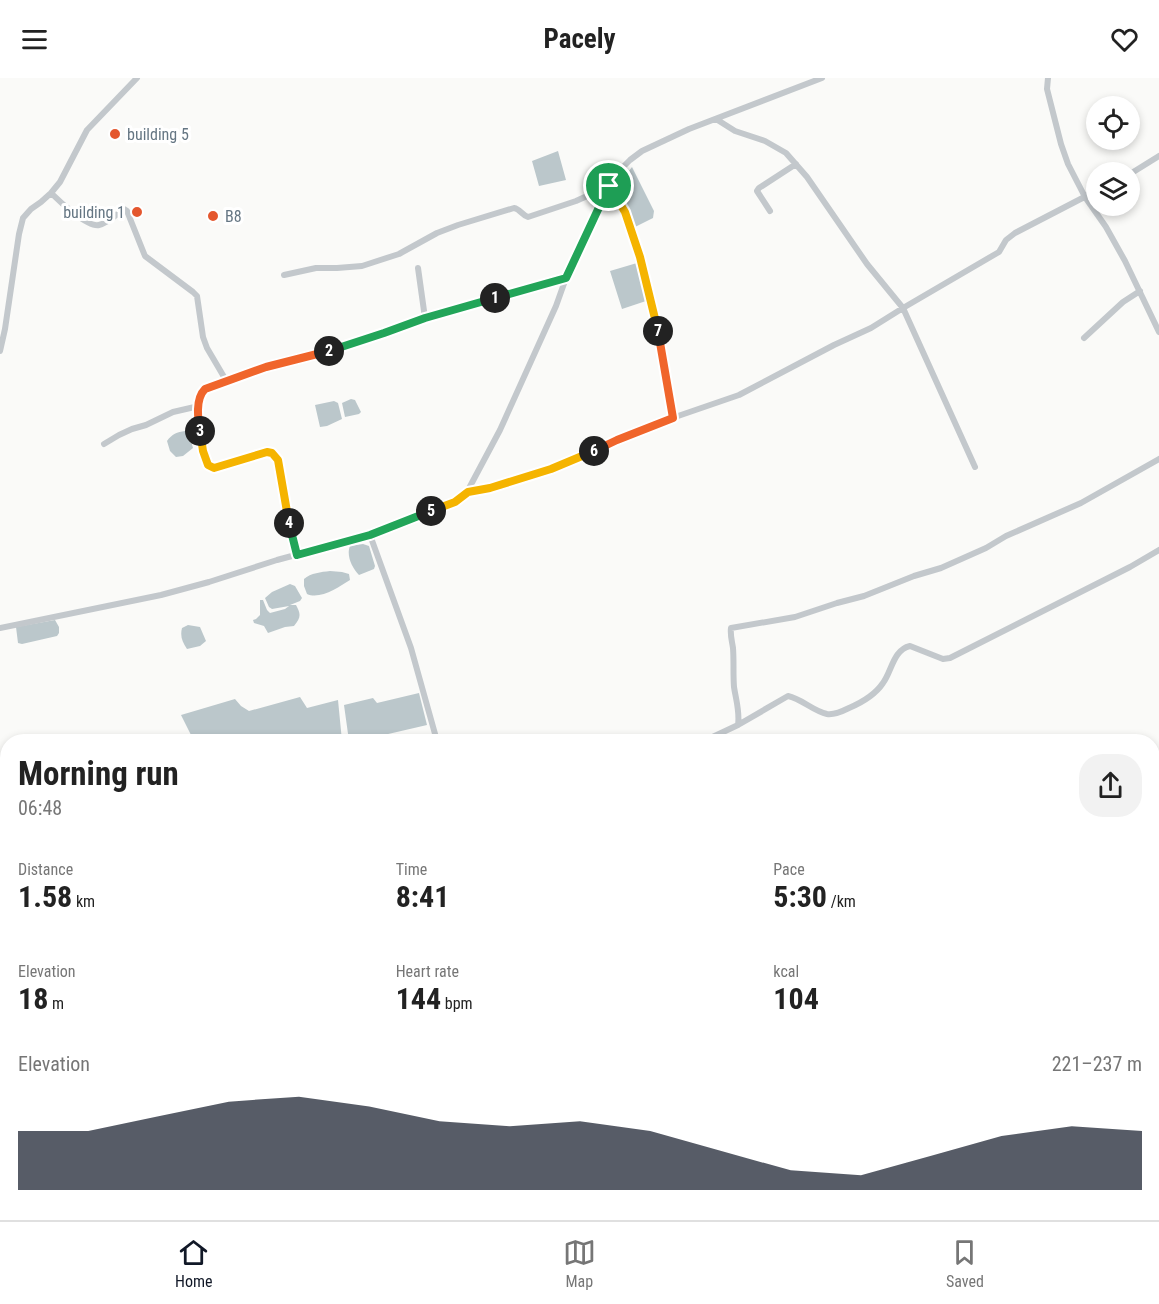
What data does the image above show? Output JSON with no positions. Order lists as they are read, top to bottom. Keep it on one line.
{"places":["building 5","building 1","B8"],"page":{"header":"Pacely","pins":["1","7","2","3","6","5","4"],"heading":["Morning run","06:48"],"stats":[["Distance","1.58 km"],["Time","8:41"],["Pace","5:30 /km"],["Elevation","18 m"],["Heart rate","144 bpm"],["kcal","104"]],"chart":["Elevation","221–237 m"],"tabs":["Home","Map","Saved"]}}
